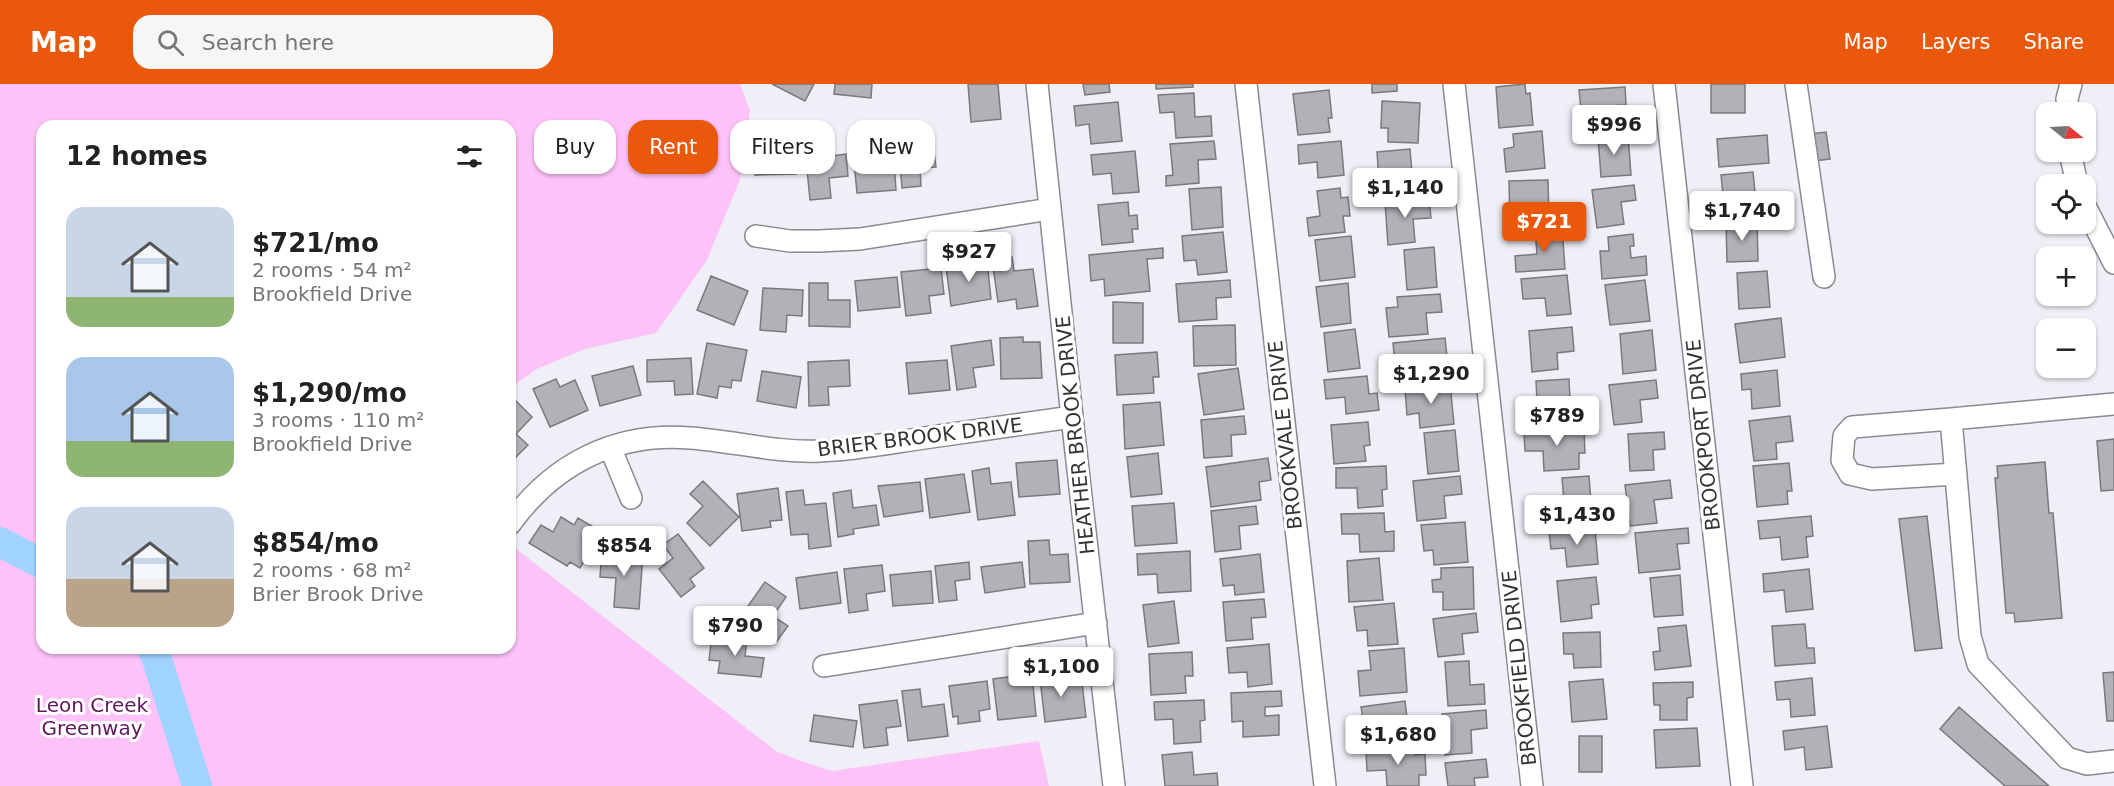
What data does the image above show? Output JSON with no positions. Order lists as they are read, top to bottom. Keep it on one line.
{"streets":{"street":["HEATHER BROOK DRIVE","BROOKVALE DRIVE","BROOKPORT DRIVE","BRIER BROOK DRIVE","BROOKFIELD DRIVE"]},"crossings":[["HEATHER BROOK DRIVE","BRIER BROOK DRIVE"]],"parks":["Leon Creek Greenway"],"north":"right","page":{"header":"Map","search":"Search here","nav":["Map","Layers","Share"],"map_buttons":["+","−"],"price":["$996","$1,140","$1,740","$721","$927","$1,290","$789","$1,430","$854","$790","$1,100","$1,680"],"chip":["Buy","Rent","Filters","New"],"heading":"12 homes","list":[{"name":"$721/mo","note":"2 rooms · 54 m² · Brookfield Drive"},{"name":"$1,290/mo","note":"3 rooms · 110 m² · Brookfield Drive"},{"name":"$854/mo","note":"2 rooms · 68 m² · Brier Brook Drive"}]}}
